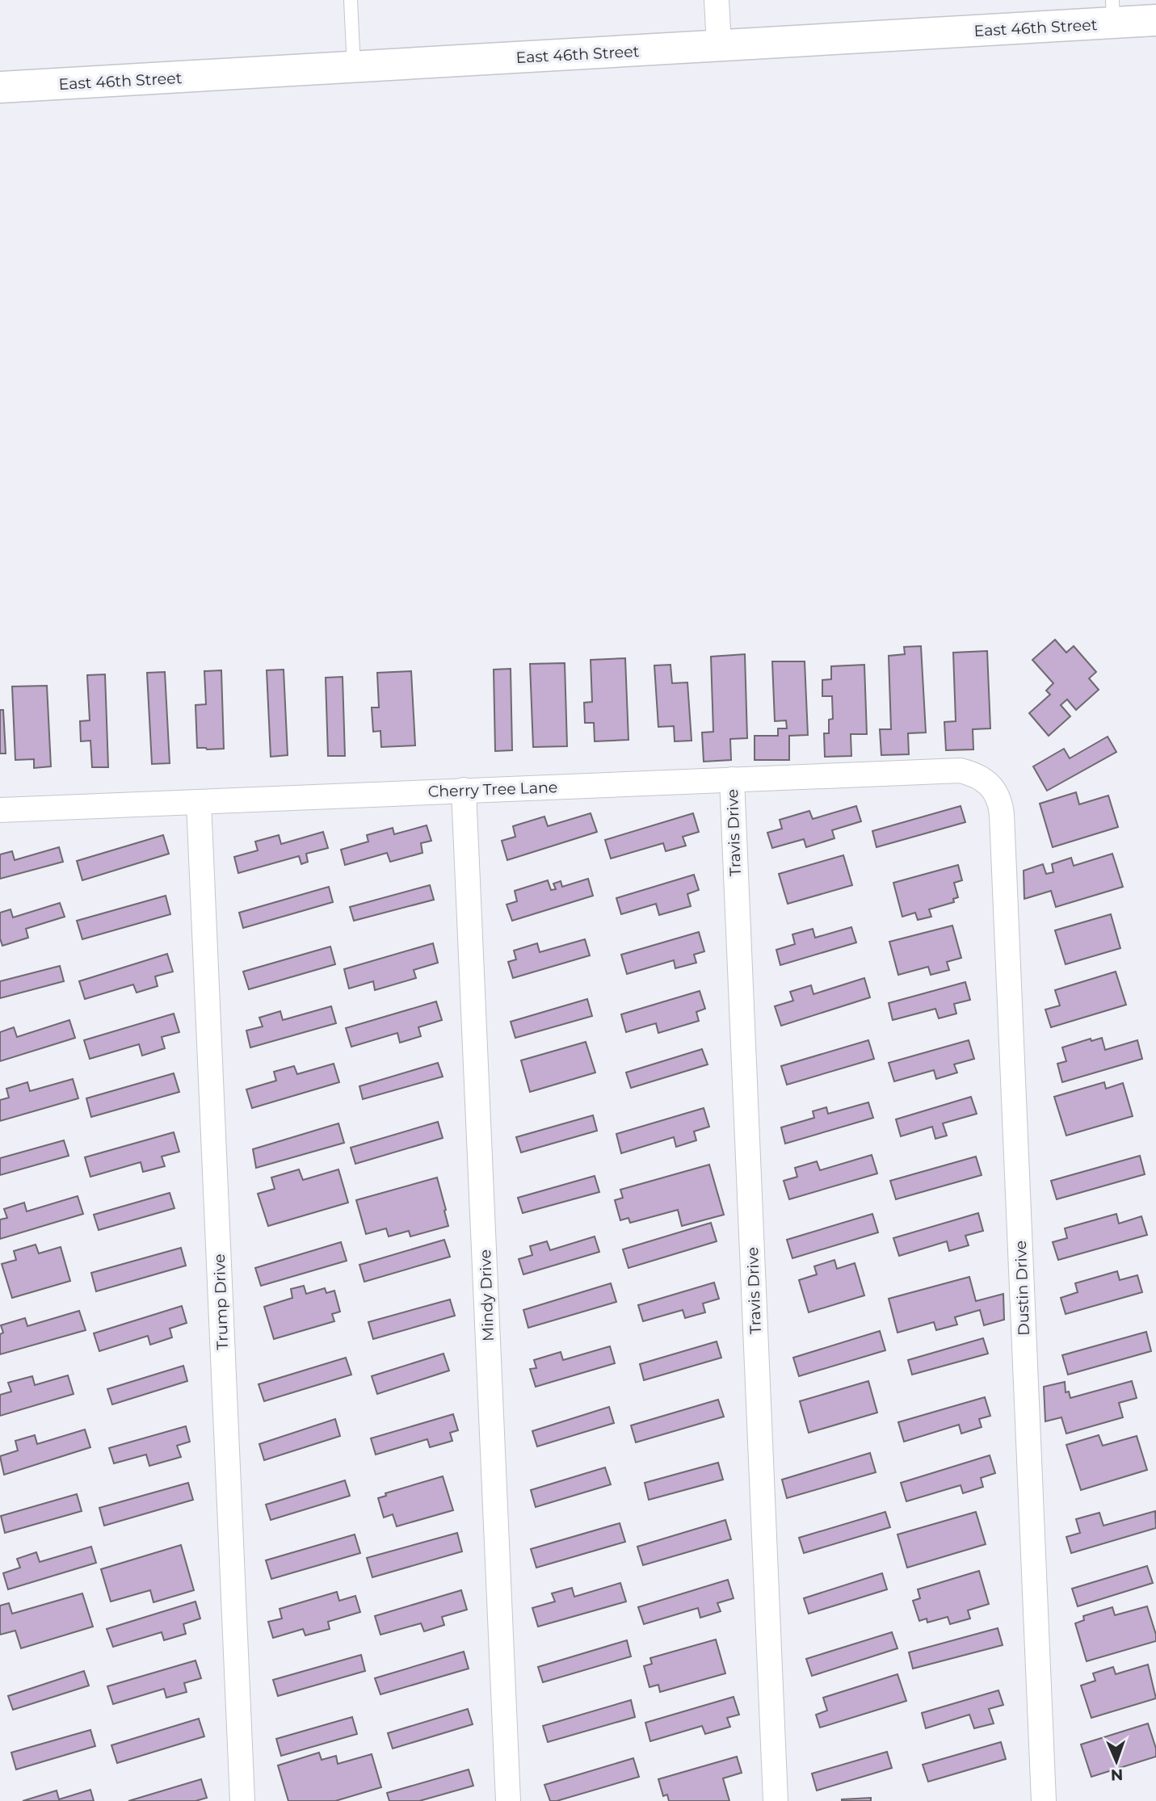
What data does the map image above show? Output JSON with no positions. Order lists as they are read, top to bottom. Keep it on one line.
{"streets":{"street":["East 46th Street","Cherry Tree Lane","Travis Drive","Dustin Drive","Mindy Drive","Trump Drive"]},"crossings":[["Cherry Tree Lane","Travis Drive"],["Cherry Tree Lane","Dustin Drive"],["Cherry Tree Lane","Mindy Drive"],["Cherry Tree Lane","Trump Drive"]],"north":"bottom"}
